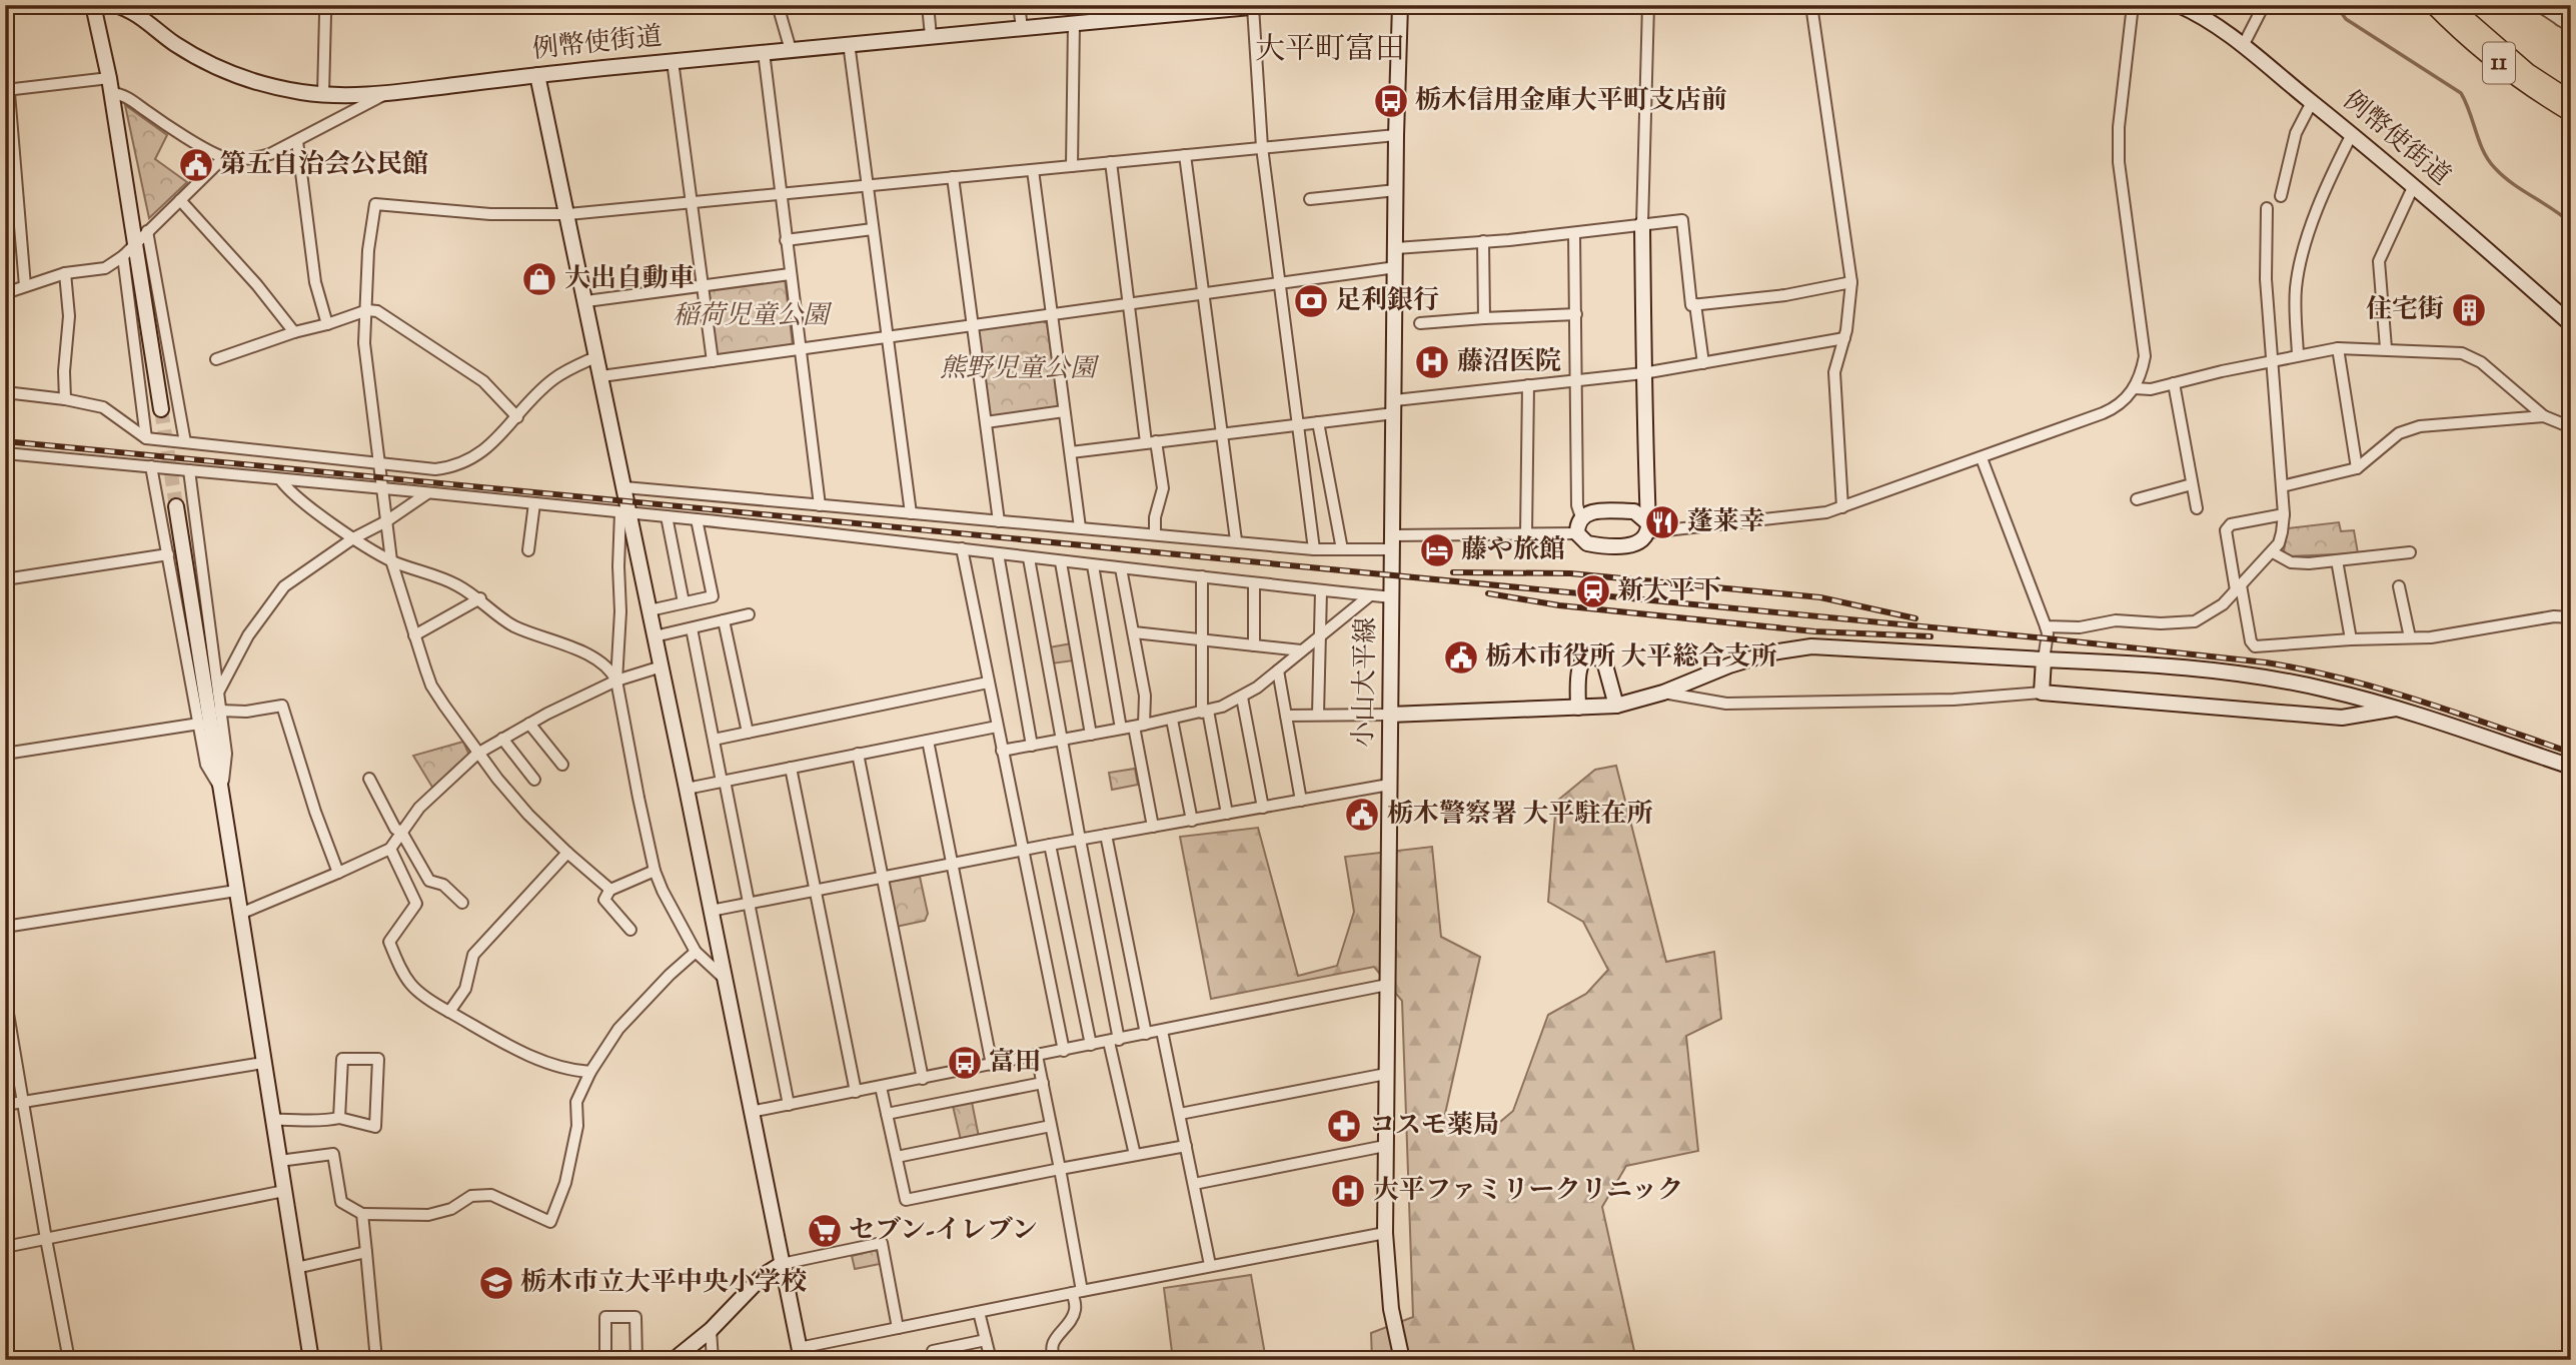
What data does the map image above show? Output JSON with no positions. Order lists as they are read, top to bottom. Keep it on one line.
{"streets":{"main road":["11"],"street":["例幣使街道","小山大平線"]},"districts":["大平町富田"],"parks":["稲荷児童公園","熊野児童公園"],"places":{"bus stop":["栃木信用金庫大平町支店前","富田"],"public building":["第五自治会公民館","栃木市役所 大平総合支所","栃木警察署 大平駐在所"],"shop":["大出自動車"],"bank":["足利銀行"],"building":["住宅街"],"hospital":["藤沼医院","大平ファミリークリニック"],"restaurant":["蓬莱幸"],"hotel":["藤や旅館"],"station":["新大平下"],"pharmacy":["コスモ薬局"],"supermarket":["セブン-イレブン"],"school or university":["栃木市立大平中央小学校"]}}
